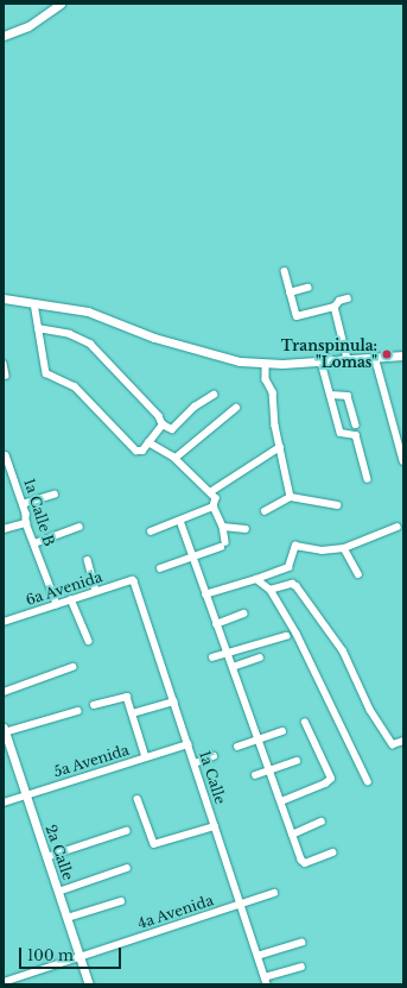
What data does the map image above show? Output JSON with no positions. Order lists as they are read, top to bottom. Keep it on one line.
{"streets":{"street":["1a Calle B","6a Avenida","5a Avenida","1a Calle","2a Calle","4a Avenida"]},"crossings":[["1a Calle B","6a Avenida"],["6a Avenida","1a Calle"],["5a Avenida","1a Calle"],["5a Avenida","2a Calle"],["1a Calle","4a Avenida"],["2a Calle","4a Avenida"]],"places":["Transpinula: \"Lomas\""],"scale_bar":"100 m"}
